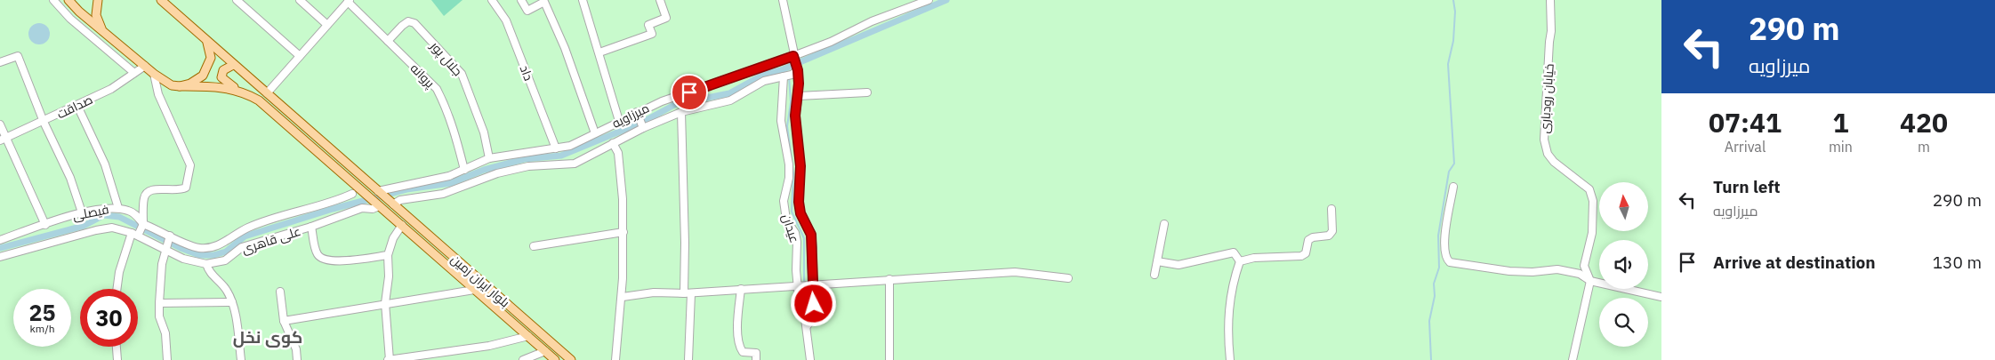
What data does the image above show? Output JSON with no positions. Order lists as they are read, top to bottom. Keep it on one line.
{"streets":{"main road":["بلوار ایران زمین"],"street":["جلال پور","داد","پروانه","خیابان رودباری","صداقت","میرزاویه","فیصلی","عیدان","علی قاهری"]},"crossings":[["جلال پور","پروانه"],["جلال پور","میرزاویه"],["داد","میرزاویه"],["پروانه","میرزاویه"],["میرزاویه","عیدان"],["میرزاویه","بلوار ایران زمین"],["فیصلی","علی قاهری"],["علی قاهری","بلوار ایران زمین"]],"districts":["کوی نخل"],"north":"top","page":{"turn":["290 m","میرزاویه"],"eta":["07:41","Arrival","1","min","420","m"],"list":[{"name":"Turn left","note":"میرزاویه","value":"290 m"},{"name":"Arrive at destination","value":"130 m"}],"speed":"25 km/h","limit":"30"}}
